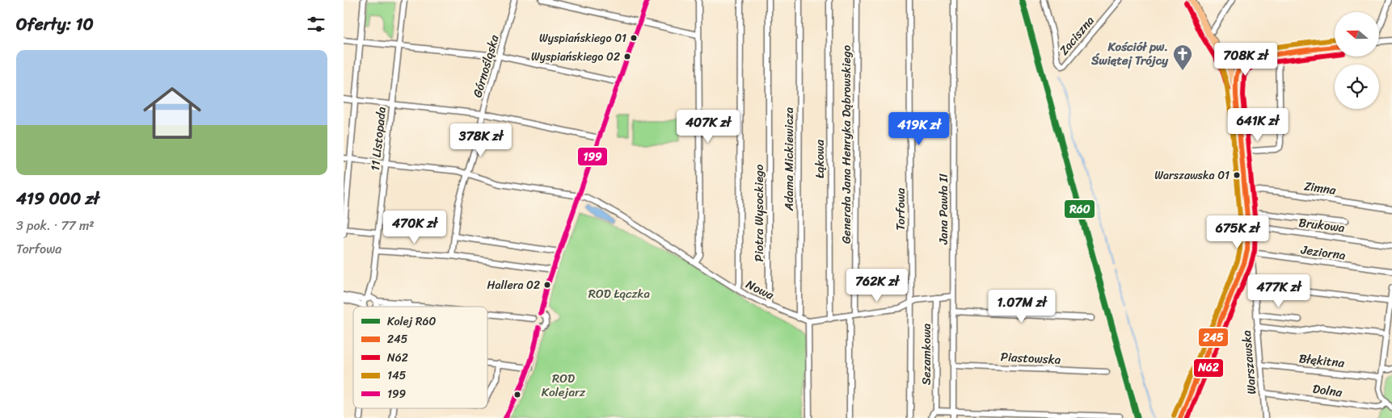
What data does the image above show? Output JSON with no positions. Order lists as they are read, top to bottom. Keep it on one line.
{"streets":{"main road":["Warszawska"],"street":["Zaciszna","Górnośląska","11 Listopada","Generała Jana Henryka Dąbrowskiego","Adama Mickiewicza","Łąkowa","Zimna","Torfowa","Jana Pawła II","Piotra Wysockiego","Brukowa","Jeziorna","Nowa","Sezamkowa","Piastowska","Błękitna","Dolna"]},"crossings":[["Górnośląska","Nowa"],["11 Listopada","Nowa"],["Generała Jana Henryka Dąbrowskiego","Nowa"],["Adama Mickiewicza","Nowa"],["Łąkowa","Nowa"],["Zimna","Warszawska"],["Torfowa","Nowa"],["Jana Pawła II","Nowa"],["Jana Pawła II","Piastowska"],["Piotra Wysockiego","Nowa"],["Brukowa","Warszawska"],["Jeziorna","Warszawska"],["Nowa","Sezamkowa"],["Błękitna","Warszawska"],["Warszawska","Dolna"]],"parks":["ROD Łączka","ROD Kolejarz"],"places":{"other":["Wyspiańskiego 01","Wyspiańskiego 02","Warszawska 01","Hallera 02"],"church":["Kościół pw. Świętej Trójcy"]},"lines":["rail line R60","transit line 199","transit line N62","transit line 145","transit line 245"],"legend":["Kolej R60","245","N62","145","199"],"north":"left","page":{"heading":"Oferty: 10","price":["708K zł","641K zł","407K zł","419K zł","378K zł","470K zł","675K zł","762K zł","477K zł","1.07M zł"],"list":[{"name":"419 000 zł","note":"3 pok. · 77 m² · Torfowa"}]}}
